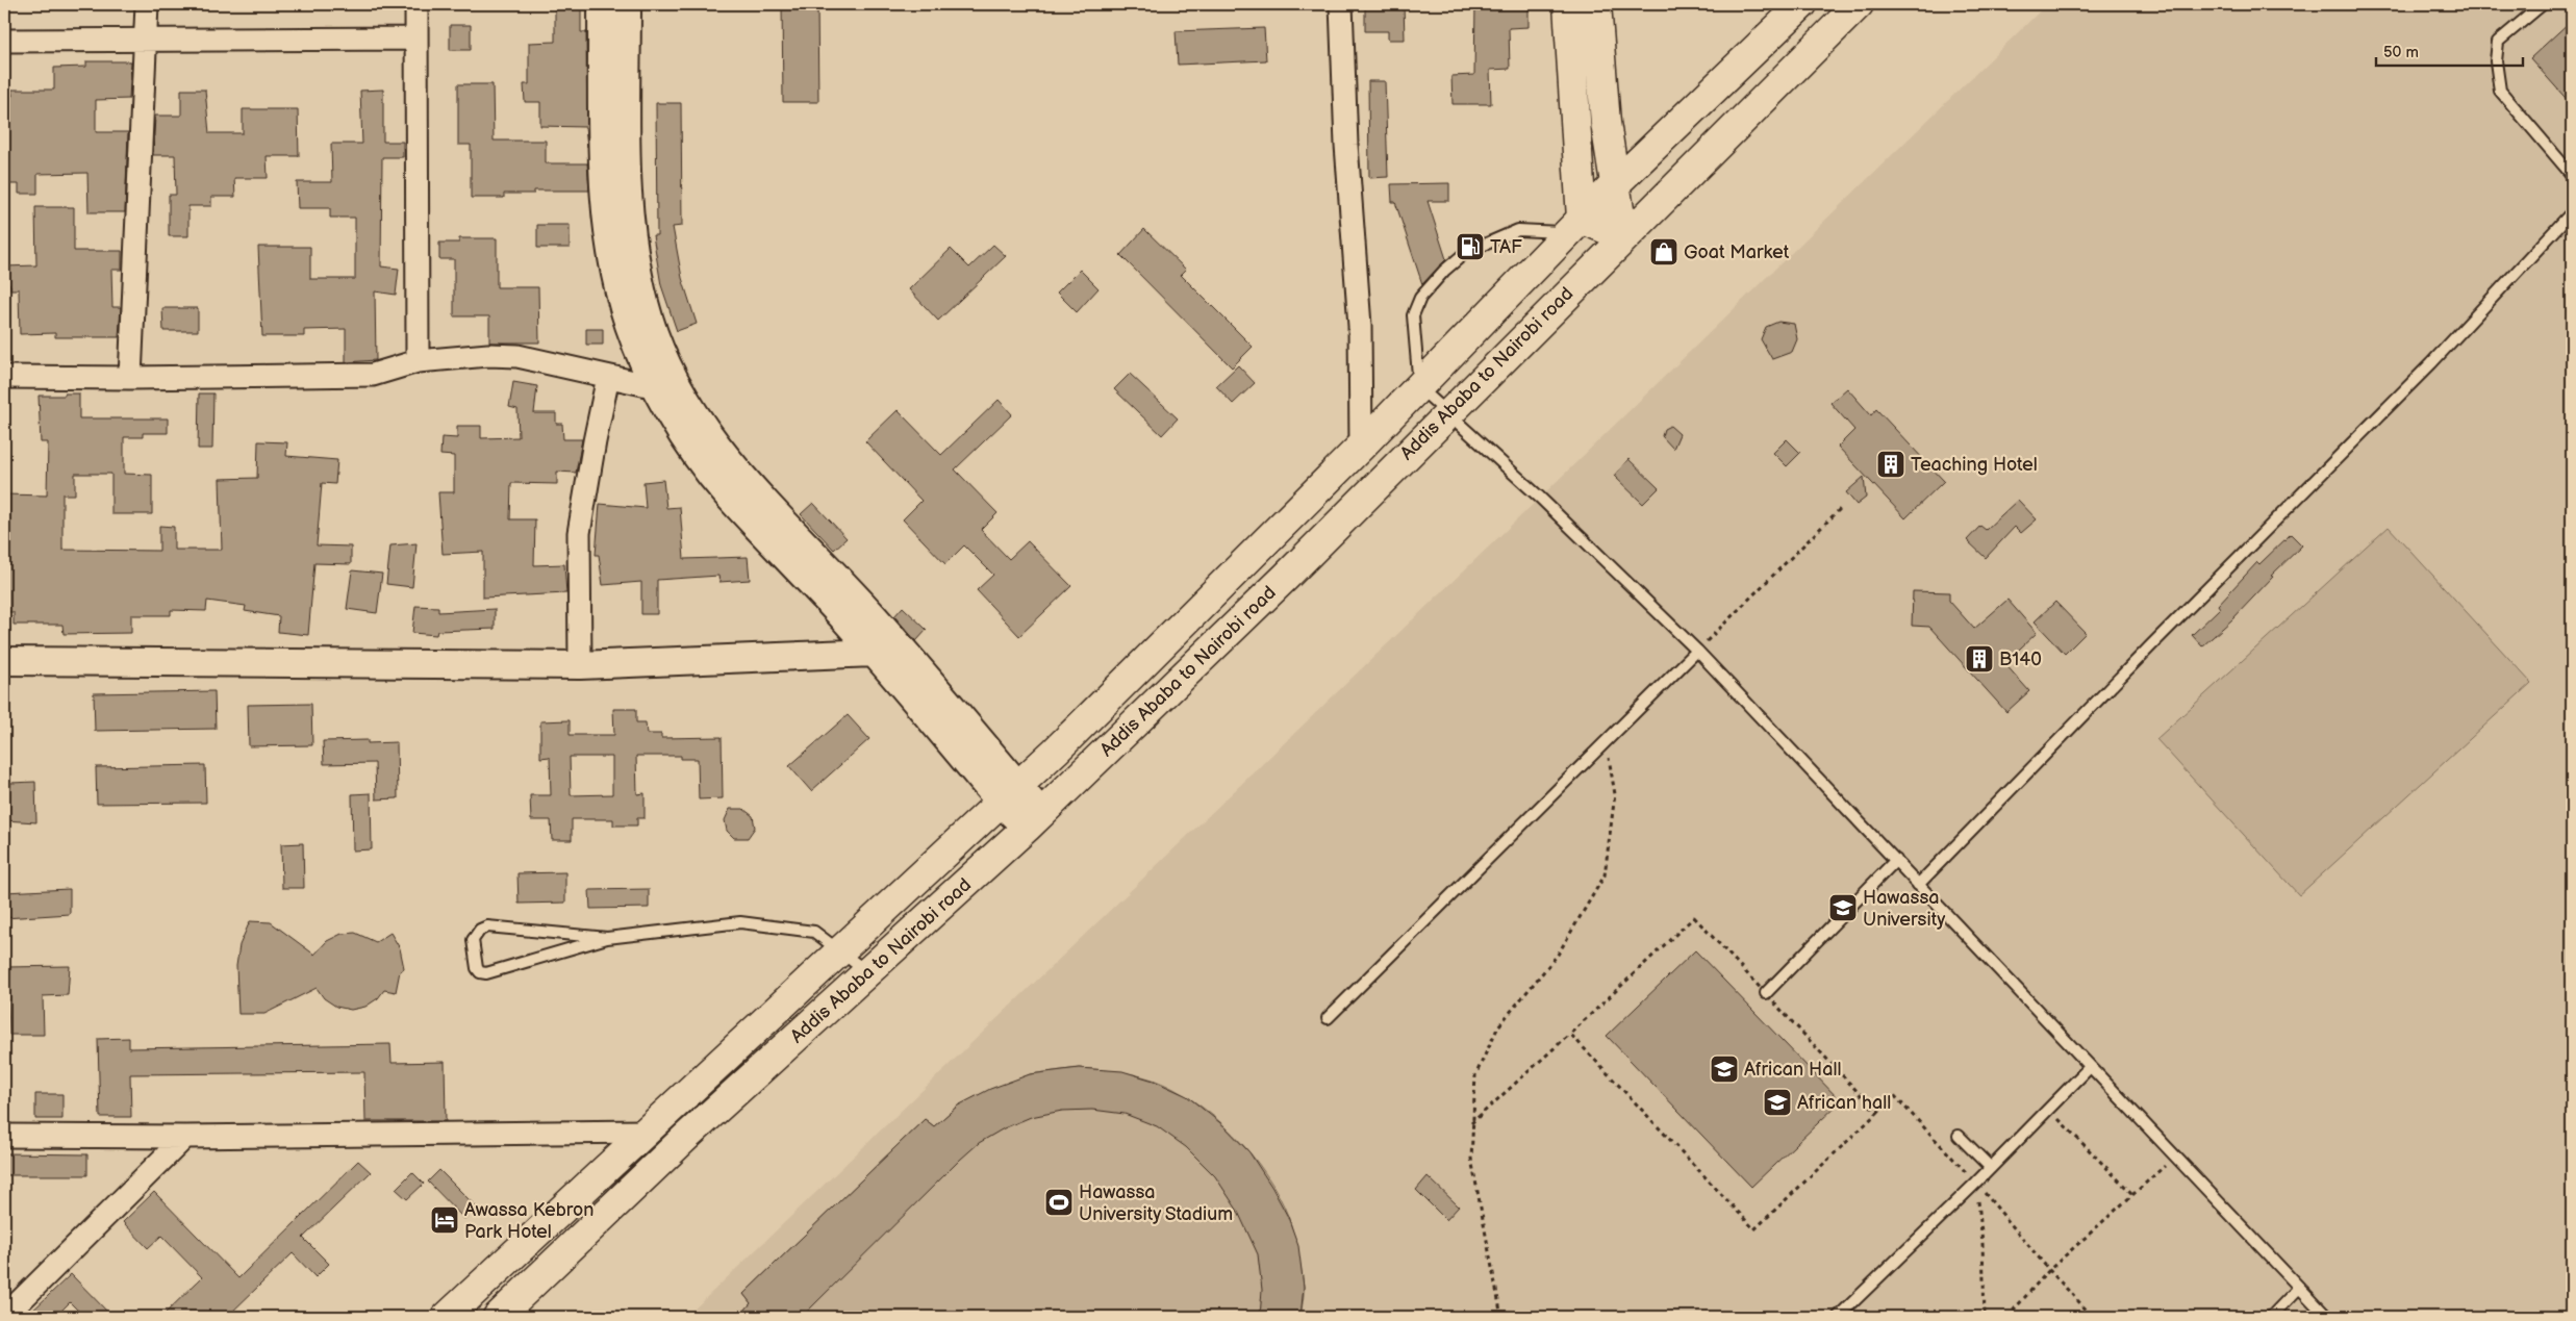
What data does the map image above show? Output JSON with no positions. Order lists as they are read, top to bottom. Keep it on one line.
{"streets":{"main road":["Addis Ababa to Nairobi road"]},"places":{"fuel station":["TAF"],"shop":["Goat Market"],"building":["Teaching Hotel","B140"],"school or university":["Hawassa University","African Hall","African hall"],"sports":["Hawassa University Stadium"],"hotel":["Awassa Kebron Park Hotel"]},"scale_bar":"50 m"}
